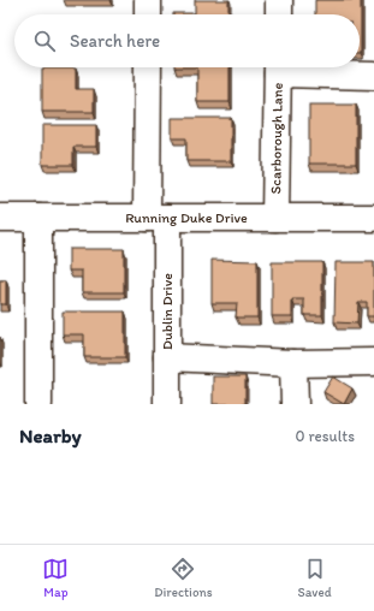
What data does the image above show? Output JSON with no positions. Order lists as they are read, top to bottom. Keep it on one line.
{"streets":{"street":["Scarborough Lane","Running Duke Drive","Dublin Drive"]},"crossings":[["Scarborough Lane","Running Duke Drive"],["Running Duke Drive","Dublin Drive"]],"page":{"search":"Search here","heading":["Nearby","0 results"],"nav":["Map","Directions","Saved"]}}
